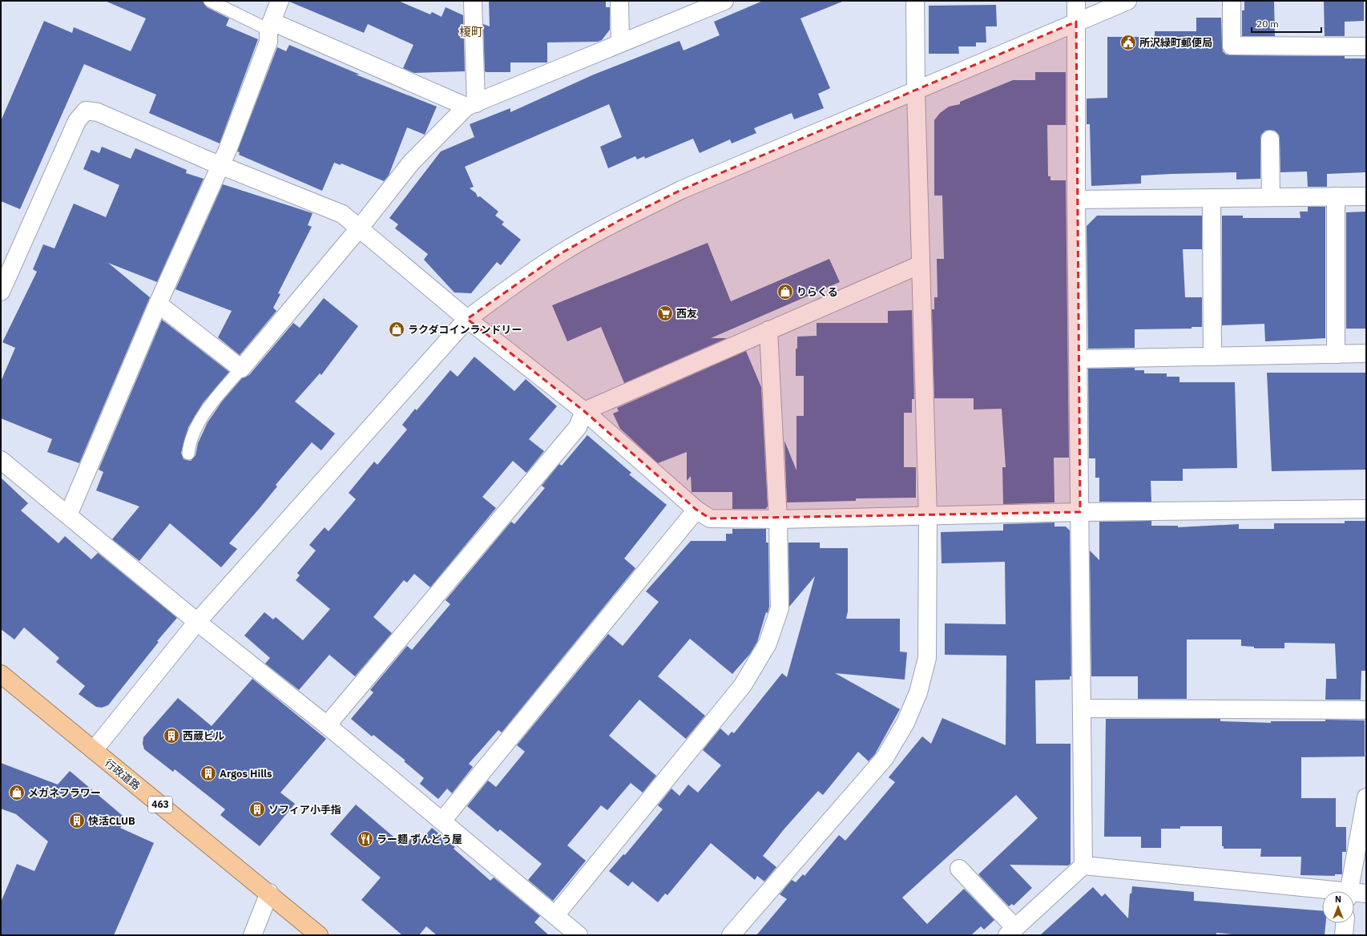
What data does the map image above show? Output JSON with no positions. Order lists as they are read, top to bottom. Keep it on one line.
{"streets":{"highway":["行政道路","463"]},"districts":["榎町"],"places":{"public building":["所沢緑町郵便局"],"shop":["りらくる","ラクダコインランドリー","メガネフラワー"],"supermarket":["西友"],"building":["西蔵ビル","Argos Hills","ソフィア小手指","快活CLUB"],"restaurant":["ラー麺 ずんどう屋"]},"scale_bar":"20 m","north":"top"}
